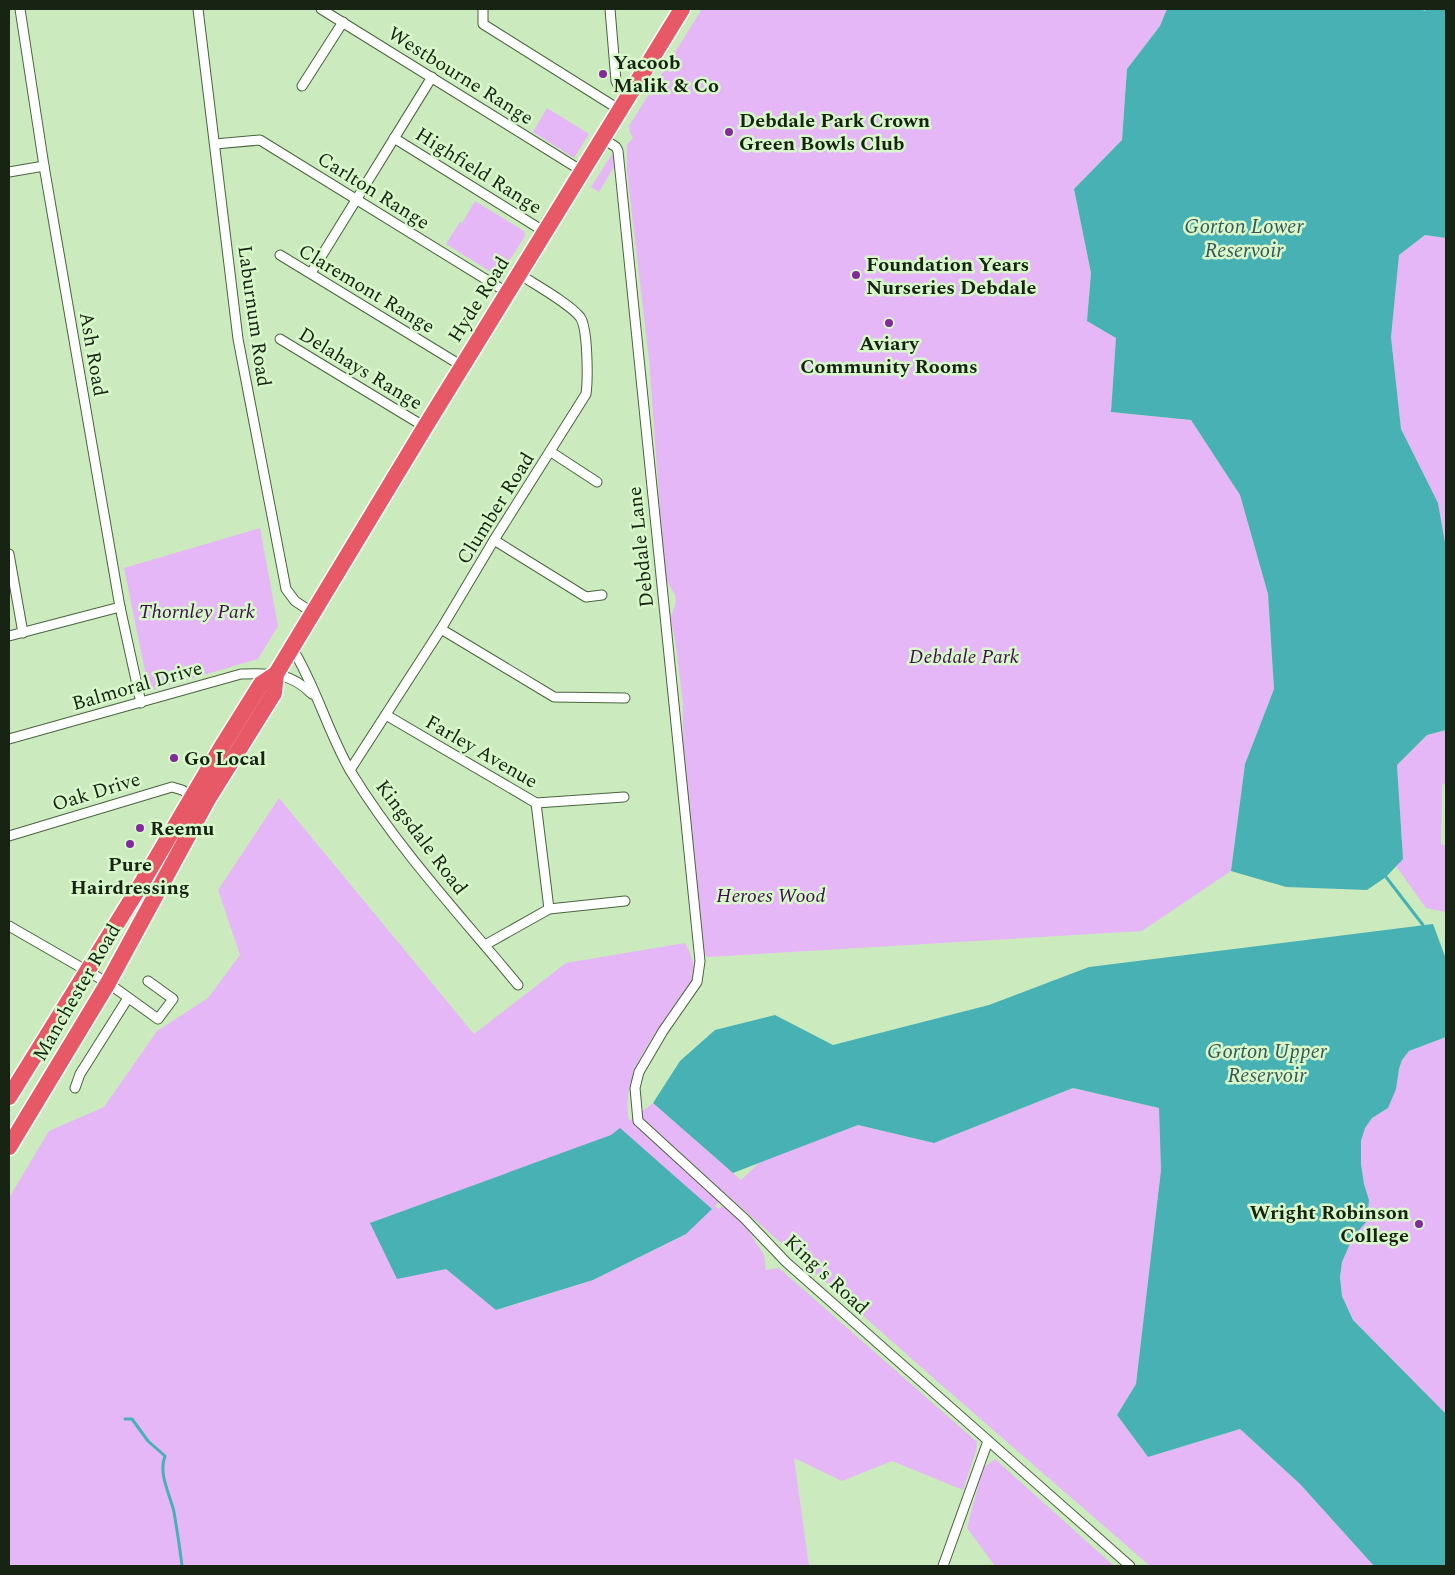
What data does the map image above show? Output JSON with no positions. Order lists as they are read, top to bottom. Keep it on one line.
{"streets":{"highway":["Hyde Road","Manchester Road"],"street":["Westbourne Range","Highfield Range","Carlton Range","Claremont Range","Laburnum Road","Ash Road","Delahays Range","Clumber Road","Debdale Lane","Balmoral Drive","Farley Avenue","Oak Drive","Kingsdale Road","King's Road"]},"crossings":[["Westbourne Range","Hyde Road"],["Highfield Range","Hyde Road"],["Carlton Range","Hyde Road"],["Carlton Range","Laburnum Road"],["Claremont Range","Hyde Road"],["Hyde Road","Laburnum Road"],["Hyde Road","Delahays Range"],["Hyde Road","Clumber Road"],["Hyde Road","Debdale Lane"],["Hyde Road","Manchester Road"],["Laburnum Road","Manchester Road"],["Ash Road","Balmoral Drive"],["Clumber Road","Farley Avenue"],["Clumber Road","Kingsdale Road"],["Debdale Lane","King's Road"],["Balmoral Drive","Kingsdale Road"],["Balmoral Drive","Manchester Road"],["Oak Drive","Manchester Road"],["Kingsdale Road","Manchester Road"]],"water":["Gorton Lower Reservoir","Gorton Upper Reservoir"],"parks":["Thornley Park","Debdale Park","Heroes Wood"],"places":["Yacoob Malik & Co","Debdale Park Crown Green Bowls Club","Foundation Years Nurseries Debdale","Aviary Community Rooms","Go Local","Reemu","Pure Hairdressing","Wright Robinson College"]}
